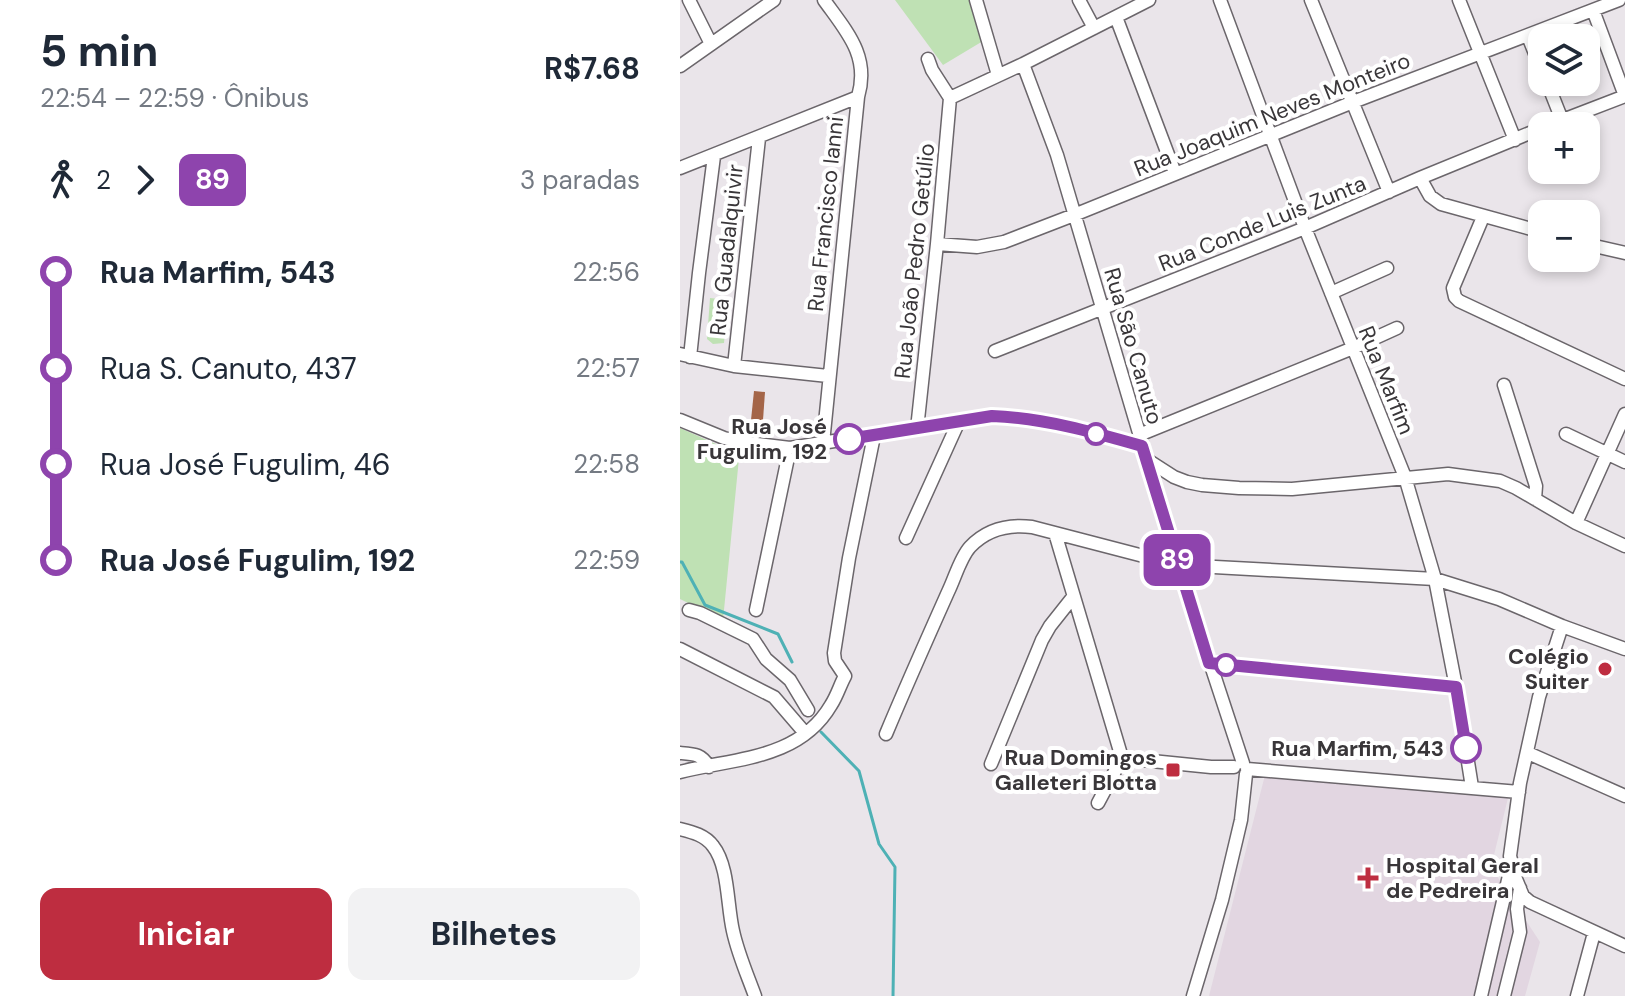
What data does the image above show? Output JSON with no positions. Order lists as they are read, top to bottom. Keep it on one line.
{"streets":{"street":["Rua Joaquim Neves Monteiro","Rua Francisco Ianni","Rua Conde Luis Zunta","Rua Guadalquivir","Rua João Pedro Getúlio","Rua São Canuto","Rua Marfim"]},"crossings":[["Rua Joaquim Neves Monteiro","Rua João Pedro Getúlio"],["Rua Joaquim Neves Monteiro","Rua São Canuto"],["Rua Joaquim Neves Monteiro","Rua Marfim"],["Rua Conde Luis Zunta","Rua São Canuto"],["Rua Conde Luis Zunta","Rua Marfim"]],"places":{"other":["Rua José Fugulim, 192","Colégio Suiter","Rua Marfim, 543"],"transit":["Rua Domingos Galleteri Blotta"],"health":["Hospital Geral de Pedreira"]},"lines":["bus line 89"],"page":{"heading":["5 min","22:54 – 22:59 · Ônibus","R$7.68"],"on_map":"89","map_buttons":["+","−"],"legs":["2","89","3 paradas"],"list":[{"name":"Rua Marfim, 543","value":"22:56"},{"name":"Rua S. Canuto, 437","value":"22:57"},{"name":"Rua José Fugulim, 46","value":"22:58"},{"name":"Rua José Fugulim, 192","value":"22:59"}],"buttons":["Iniciar","Bilhetes"]}}
